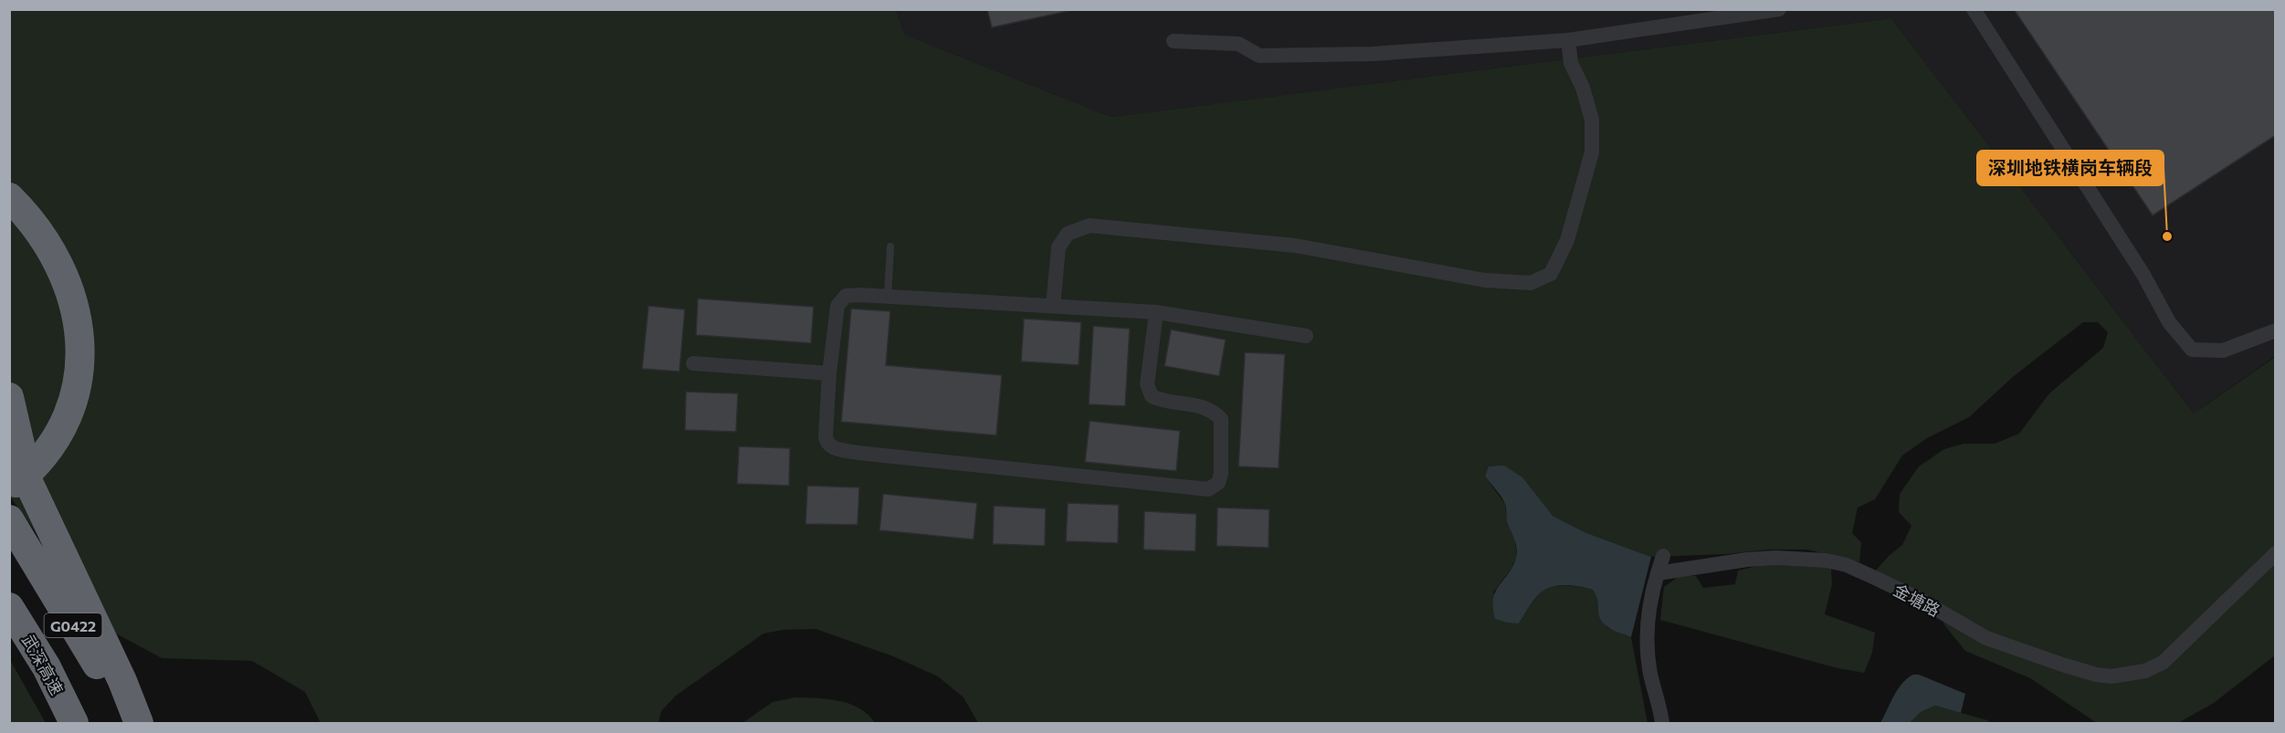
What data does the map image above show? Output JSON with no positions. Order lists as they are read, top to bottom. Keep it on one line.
{"streets":{"highway":["G0422","武深高速"],"street":["金塘路"]},"places":["深圳地铁横岗车辆段"]}
